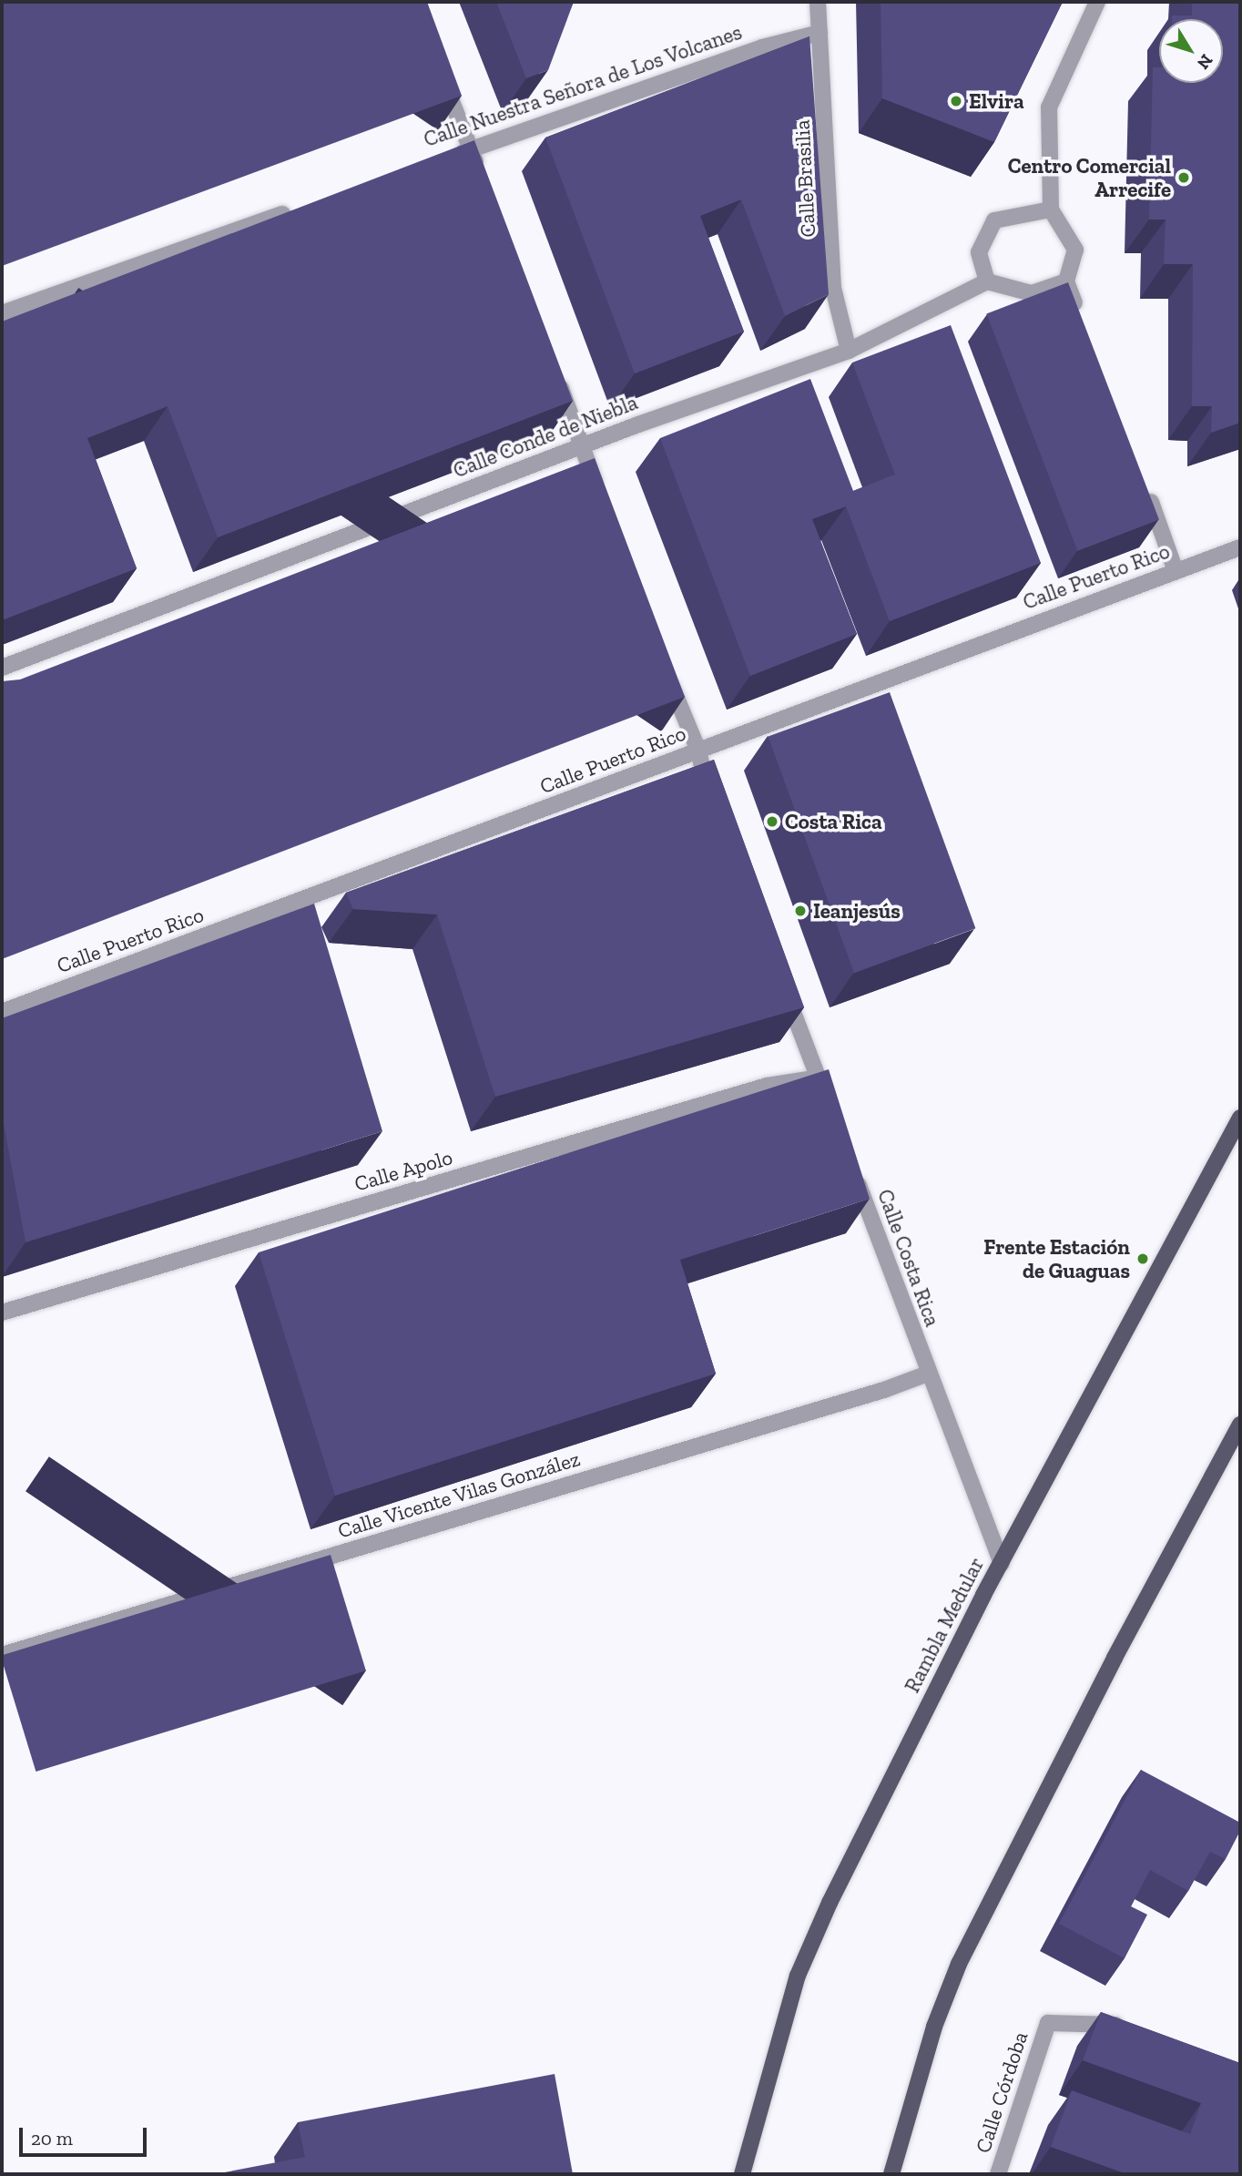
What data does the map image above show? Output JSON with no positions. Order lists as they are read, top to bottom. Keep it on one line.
{"streets":{"main road":["Rambla Medular"],"street":["Calle Nuestra Señora de Los Volcanes","Calle Brasilia","Calle Conde de Niebla","Calle Puerto Rico","Calle Apolo","Calle Costa Rica","Calle Vicente Vilas González","Calle Córdoba"]},"crossings":[["Calle Nuestra Señora de Los Volcanes","Calle Brasilia"],["Calle Brasilia","Calle Conde de Niebla"],["Calle Costa Rica","Calle Vicente Vilas González"],["Calle Costa Rica","Rambla Medular"]],"places":["Elvira","Centro Comercial Arrecife","Costa Rica","Ieanjesús","Frente Estación de Guaguas"],"scale_bar":"20 m","north":"bottom right"}
